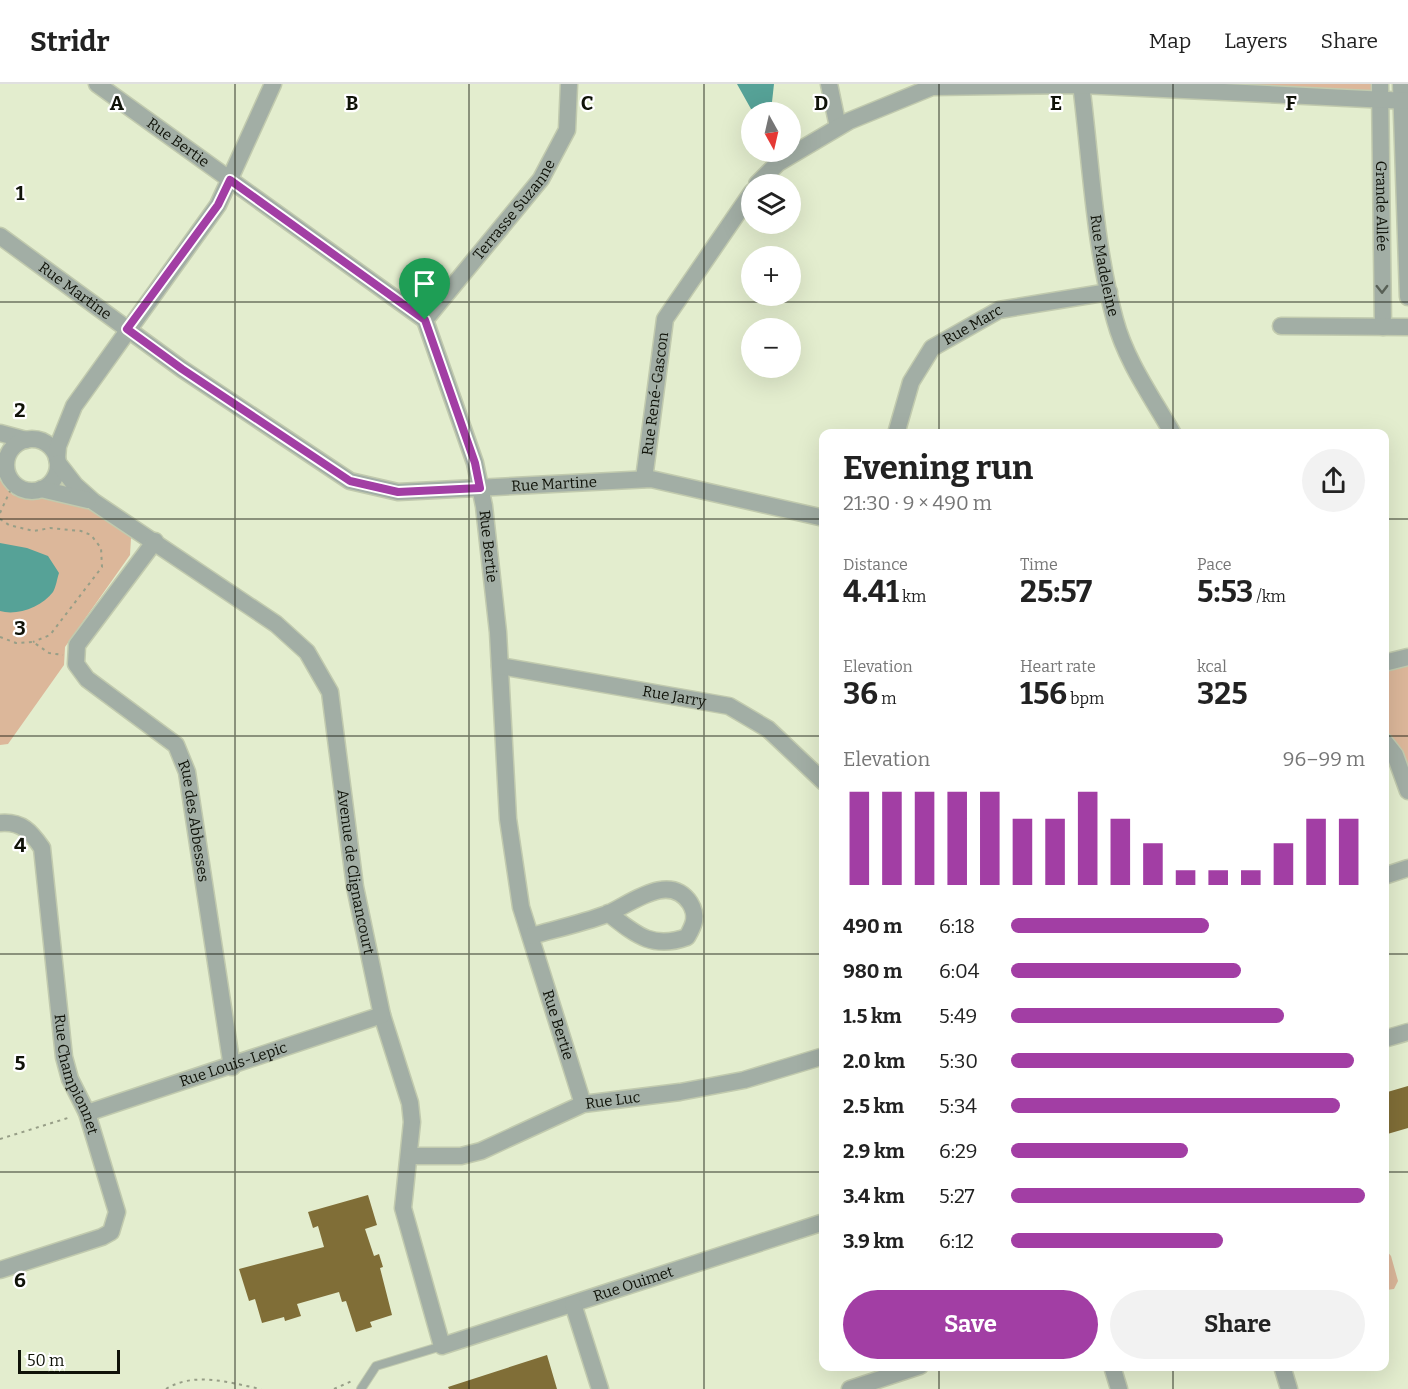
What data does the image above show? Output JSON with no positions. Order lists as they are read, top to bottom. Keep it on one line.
{"streets":{"street":["Rue Bertie","Grande Allée","Terrasse Suzanne","Rue Madeleine","Rue Martine","Rue Marc","Rue René-Gascon","Rue Jarry","Rue des Abbesses","Avenue de Clignancourt","Rue Louis-Lepic","Rue Championnet","Rue Luc","Rue Ouimet"]},"crossings":[["Rue Bertie","Terrasse Suzanne"],["Rue Bertie","Rue Martine"],["Rue Bertie","Rue Jarry"],["Rue Bertie","Rue Luc"],["Rue Madeleine","Rue Marc"],["Rue Martine","Rue René-Gascon"],["Rue des Abbesses","Avenue de Clignancourt"],["Rue des Abbesses","Rue Louis-Lepic"],["Avenue de Clignancourt","Rue Louis-Lepic"],["Avenue de Clignancourt","Rue Luc"],["Avenue de Clignancourt","Rue Ouimet"],["Rue Louis-Lepic","Rue Championnet"]],"scale_bar":"50 m","north":"bottom","page":{"header":"Stridr","nav":["Map","Layers","Share"],"map_buttons":["+","−"],"heading":["Evening run","21:30 · 9 × 490 m"],"stats":[["Distance","4.41 km"],["Time","25:57"],["Pace","5:53 /km"],["Elevation","36 m"],["Heart rate","156 bpm"],["kcal","325"]],"chart":["Elevation","96–99 m"],"list":[{"name":"490 m","note":"6:18"},{"name":"980 m","note":"6:04"},{"name":"1.5 km","note":"5:49"},{"name":"2.0 km","note":"5:30"},{"name":"2.5 km","note":"5:34"},{"name":"2.9 km","note":"6:29"},{"name":"3.4 km","note":"5:27"},{"name":"3.9 km","note":"6:12"}],"buttons":["Save","Share"],"scale":"50 m"},"grid":{"columns":["A","B","C","D","E","F"],"rows":["1","2","3","4","5","6"]}}
